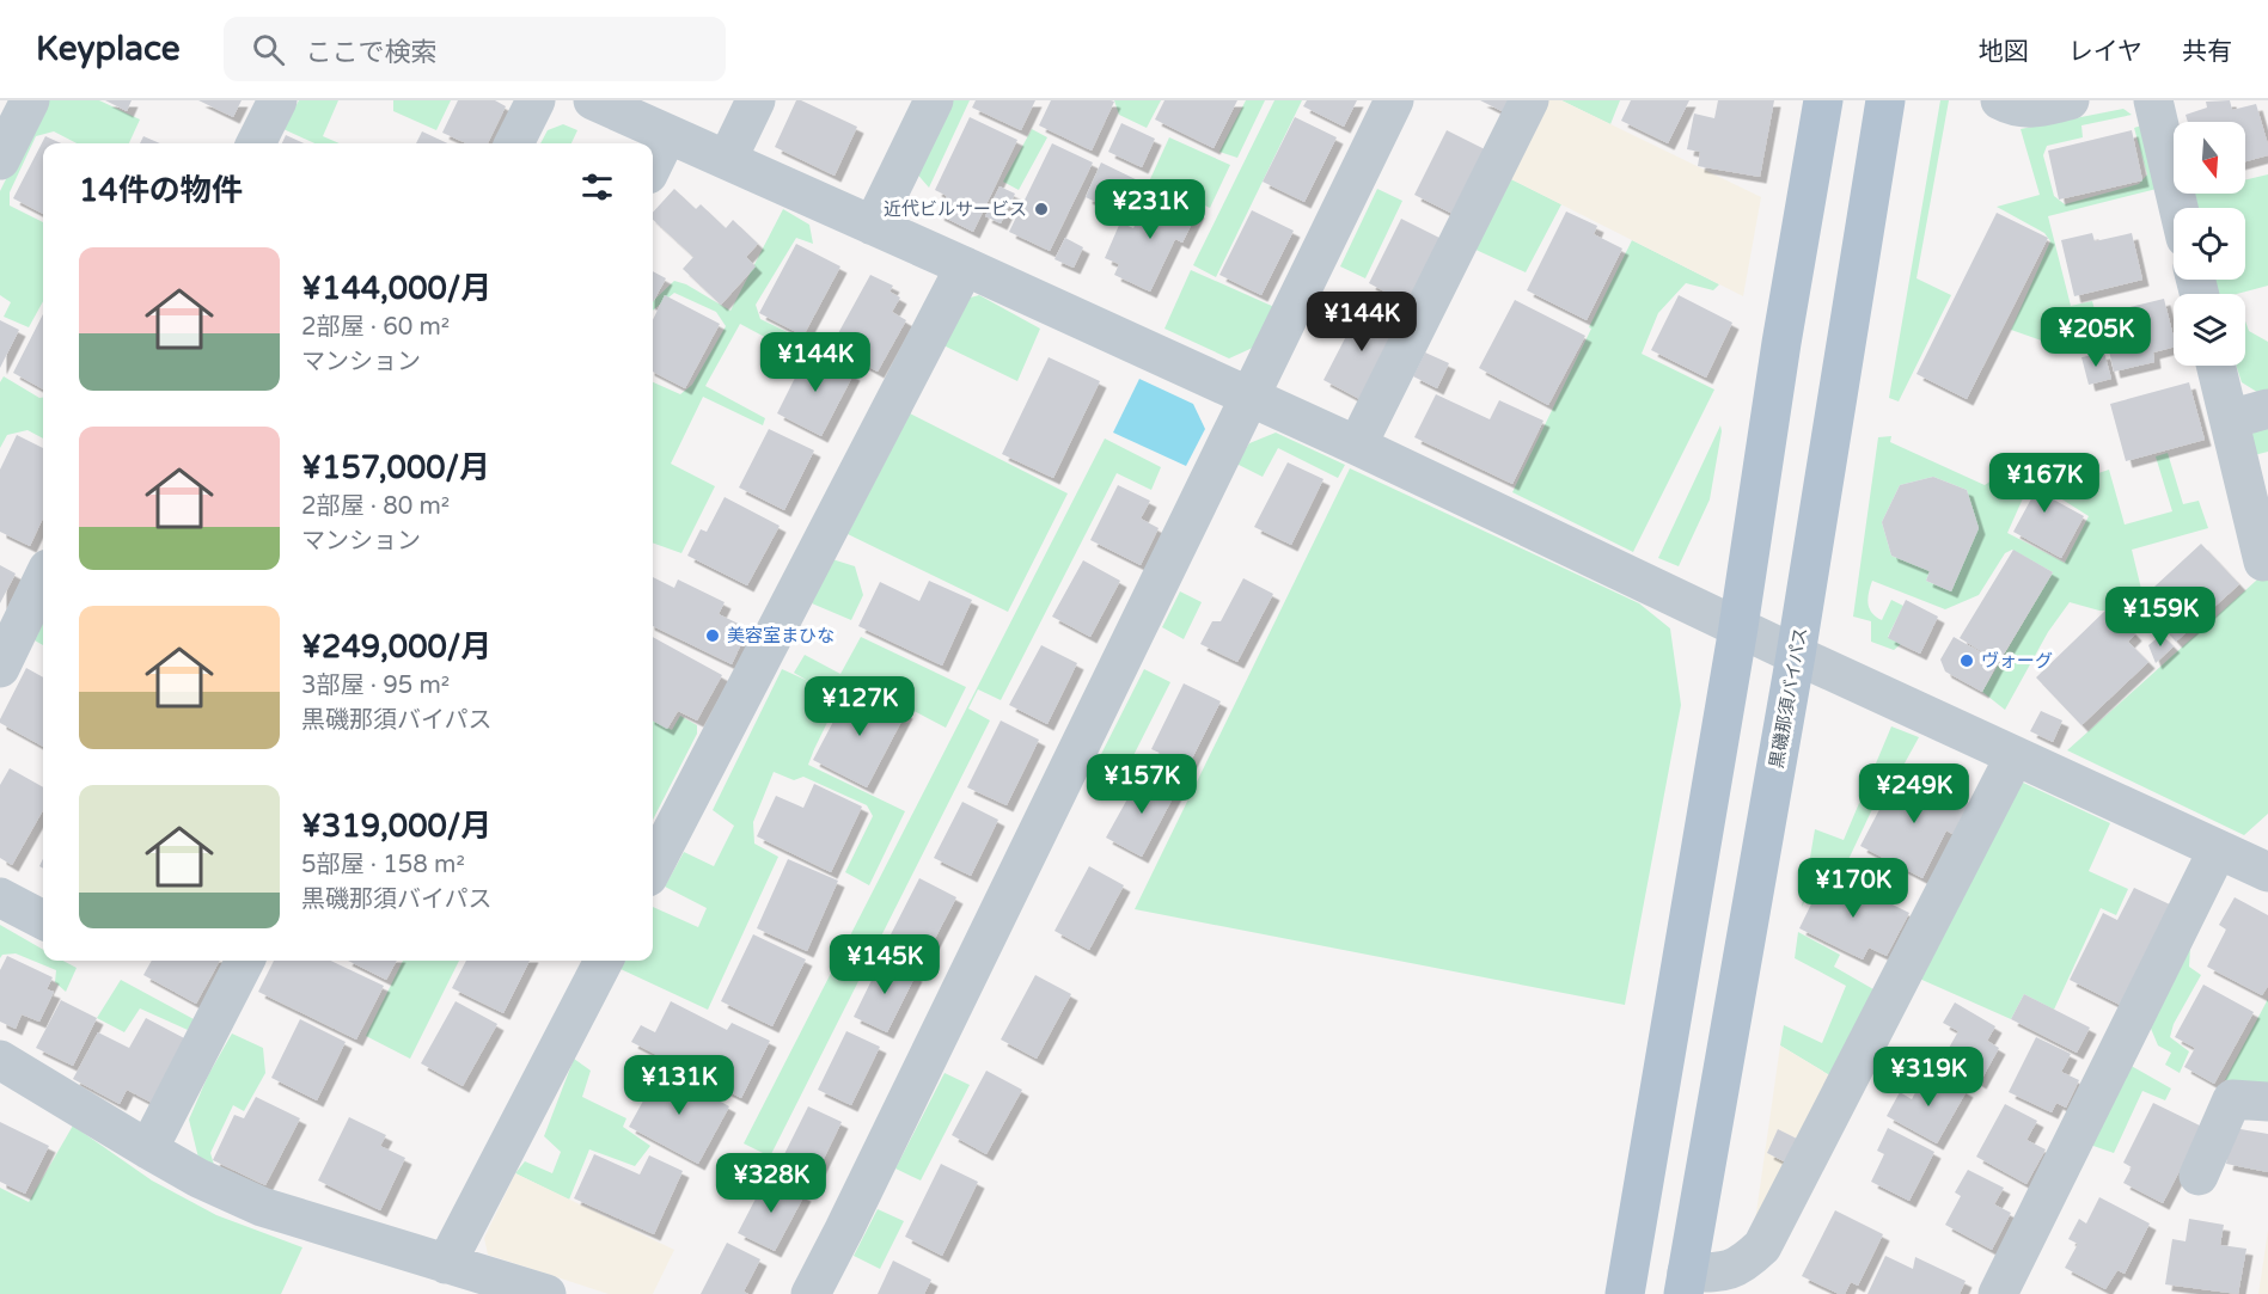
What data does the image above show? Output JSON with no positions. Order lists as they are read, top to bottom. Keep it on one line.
{"streets":{"main road":["黒磯那須バイパス"]},"places":["近代ビルサービス","美容室まひな","ヴォーグ"],"north":"bottom","page":{"header":"Keyplace","search":"ここで検索","nav":["地図","レイヤ","共有"],"heading":"14件の物件","price":["¥231K","¥144K","¥205K","¥144K","¥167K","¥159K","¥127K","¥157K","¥249K","¥170K","¥145K","¥319K","¥131K","¥328K"],"list":[{"name":"¥144,000/月","note":"2部屋 · 60 m² · マンション"},{"name":"¥157,000/月","note":"2部屋 · 80 m² · マンション"},{"name":"¥249,000/月","note":"3部屋 · 95 m² · 黒磯那須バイパス"},{"name":"¥319,000/月","note":"5部屋 · 158 m² · 黒磯那須バイパス"}]}}
